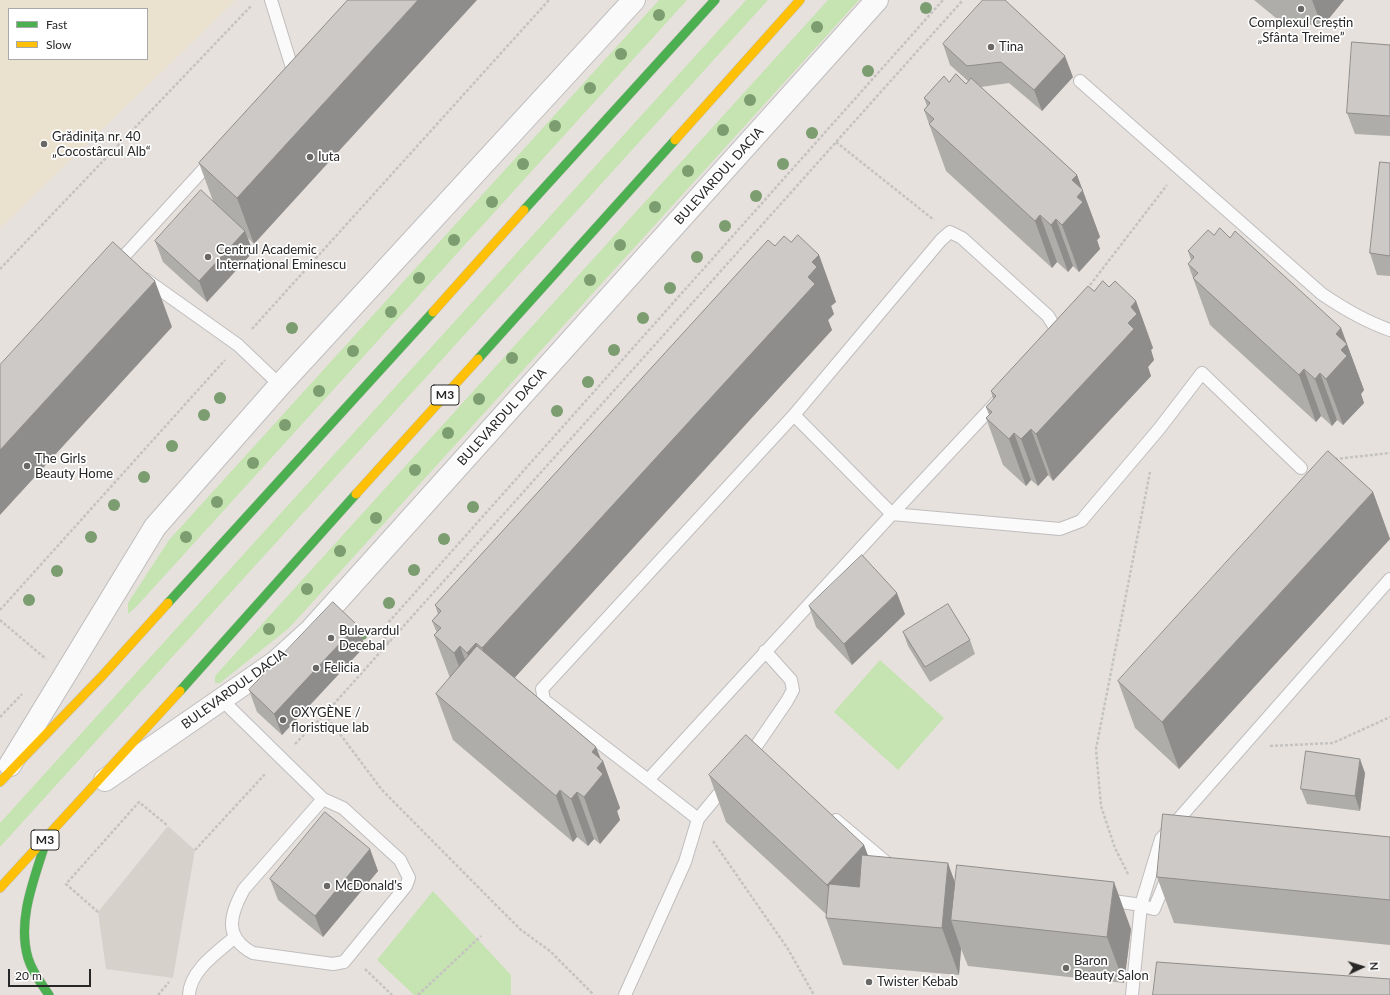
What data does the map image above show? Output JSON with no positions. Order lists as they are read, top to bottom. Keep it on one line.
{"streets":{"highway":["BULEVARDUL DACIA","M3"]},"places":["Complexul Creștin „Sfânta Treime”","Tina","Grădinița nr. 40 „Cocostârcul Alb“","Iuta","Centrul Academic Internațional Eminescu","The Girls Beauty Home","Bulevardul Decebal","Felicia","OXYGÈNE / floristique lab","McDonald's","Baron Beauty Salon","Twister Kebab"],"legend":["Fast","Slow"],"scale_bar":"20 m","north":"right"}
